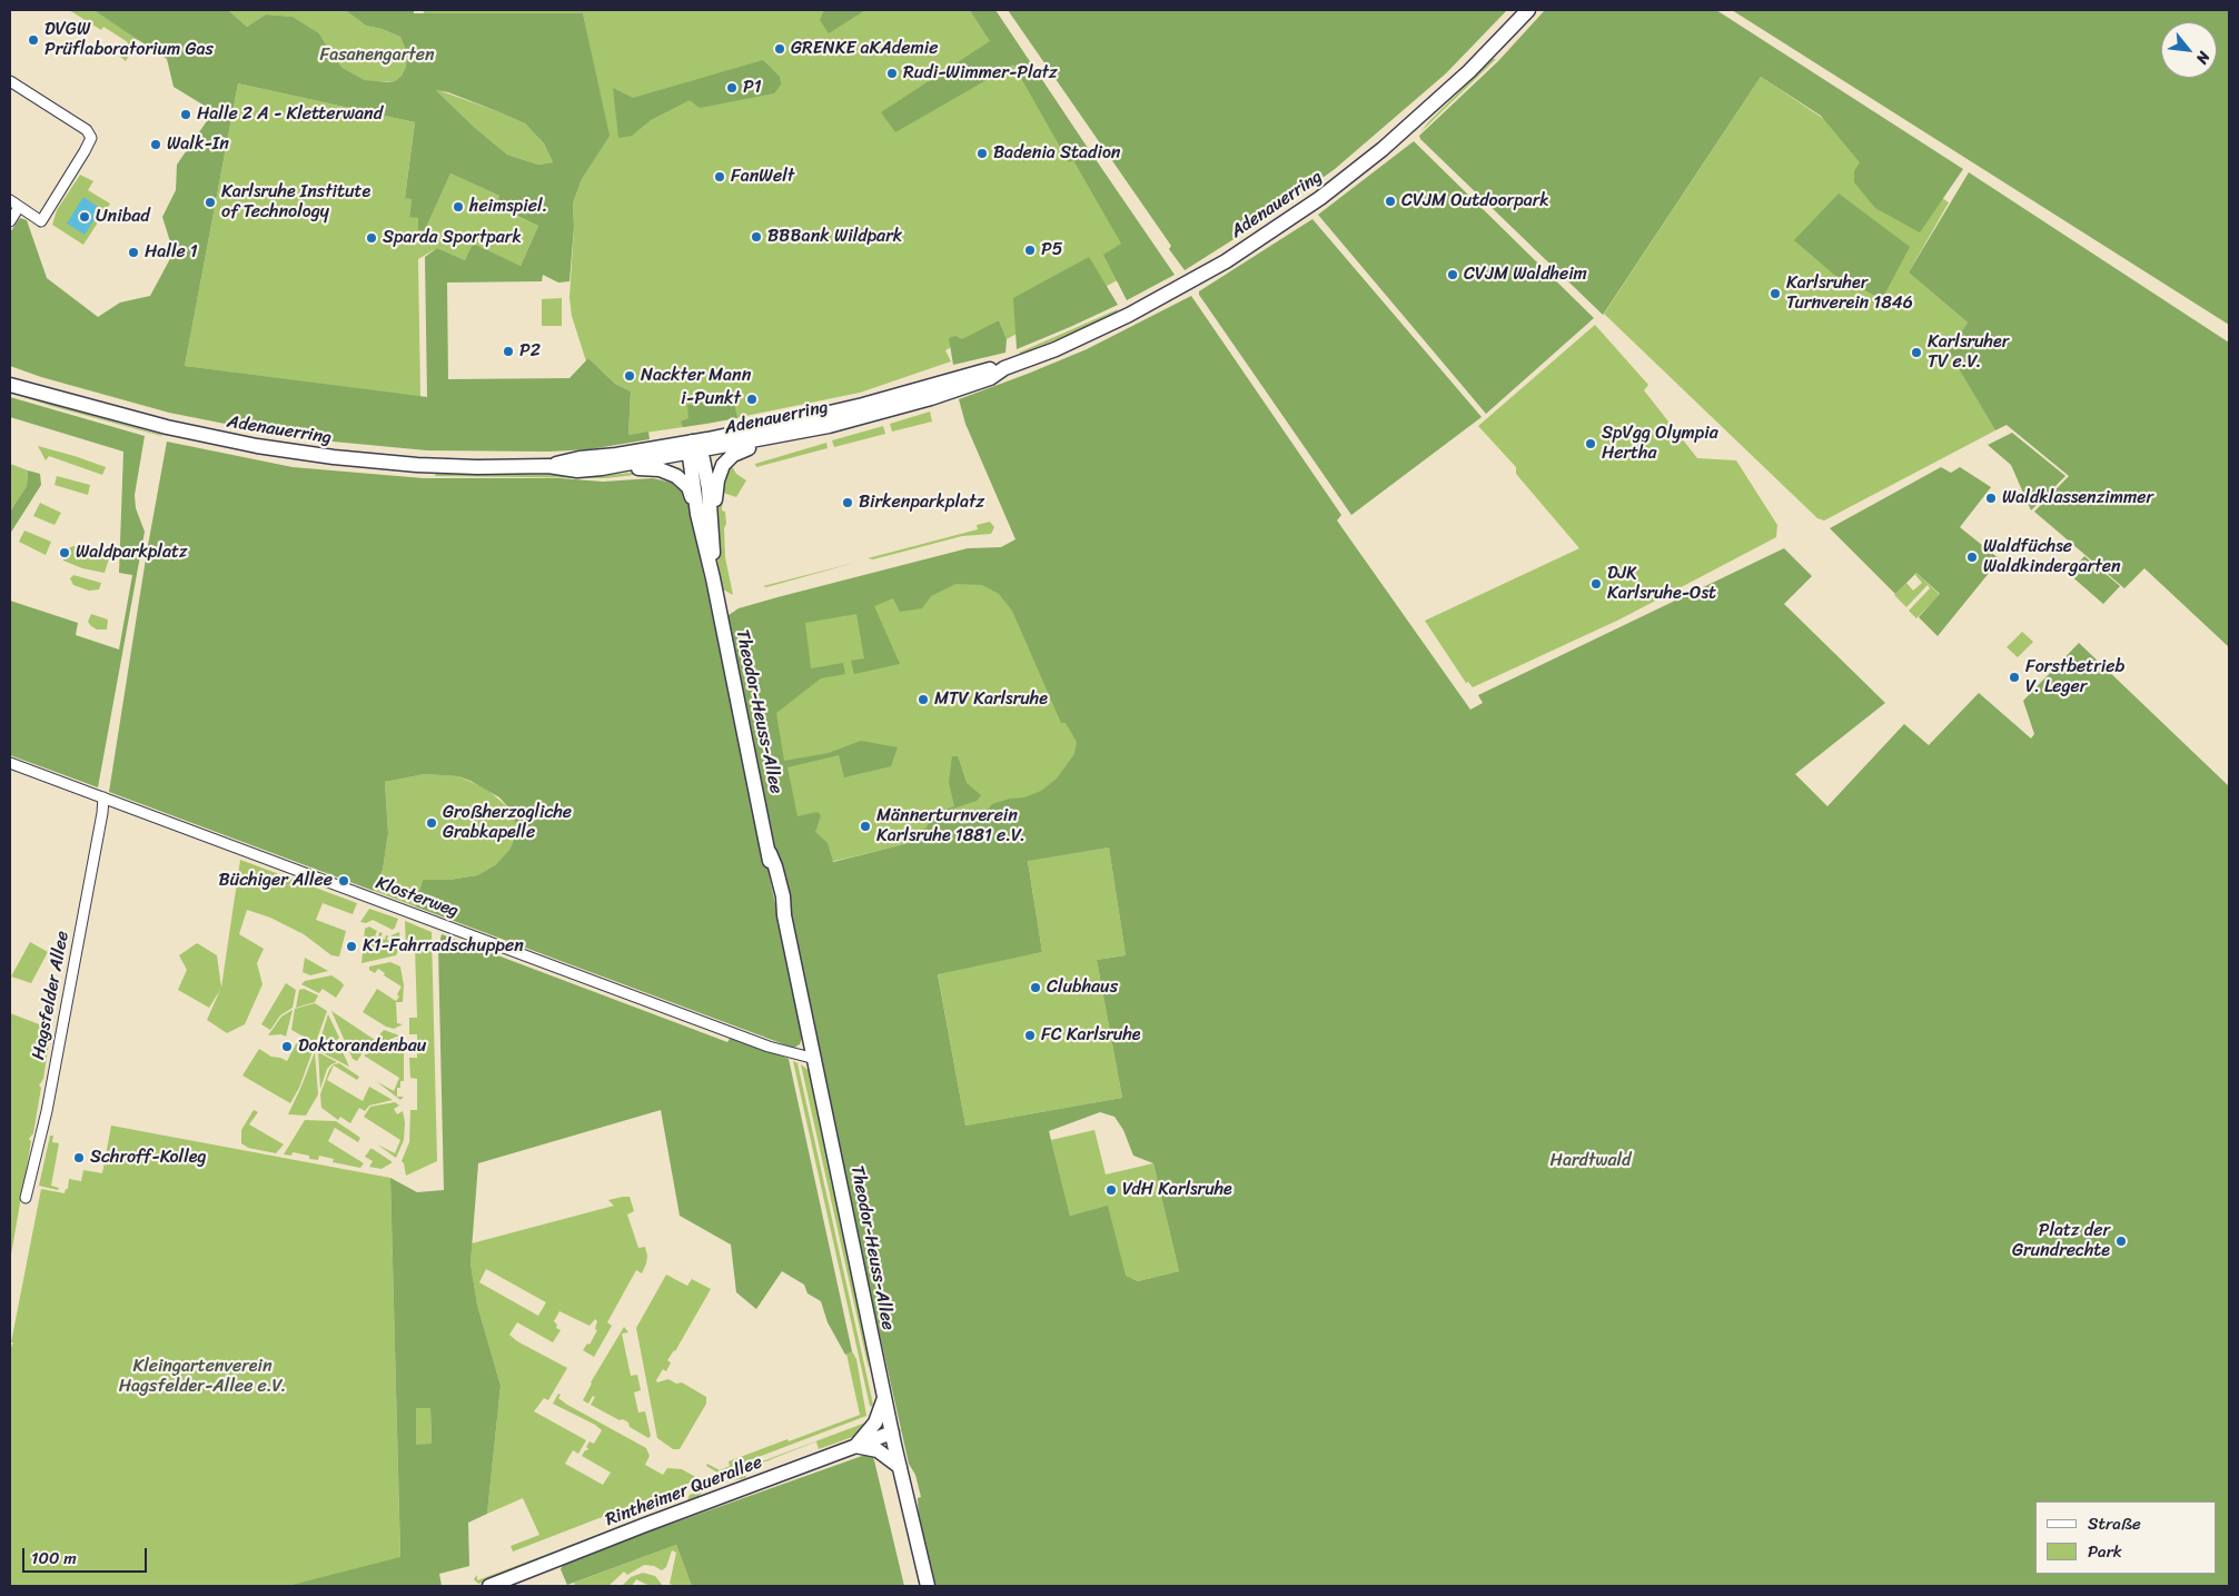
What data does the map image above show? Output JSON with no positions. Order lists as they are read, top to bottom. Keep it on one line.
{"streets":{"main road":["Adenauerring","Theodor-Heuss-Allee","Rintheimer Querallee"],"street":["Klosterweg","Hagsfelder Allee"]},"crossings":[["Adenauerring","Theodor-Heuss-Allee"],["Theodor-Heuss-Allee","Klosterweg"],["Theodor-Heuss-Allee","Rintheimer Querallee"],["Klosterweg","Hagsfelder Allee"]],"parks":["Fasanengarten","Hardtwald","Kleingartenverein Hagsfelder-Allee e.V."],"places":["DVGW Prüflaboratorium Gas","GRENKE aKAdemie","Rudi-Wimmer-Platz","P1","Halle 2 A - Kletterwand","Walk-In","Badenia Stadion","FanWelt","CVJM Outdoorpark","Karlsruhe Institute of Technology","heimspiel.","Unibad","BBBank Wildpark","Sparda Sportpark","P5","Halle 1","CVJM Waldheim","Karlsruher Turnverein 1846","P2","Karlsruher TV e.V.","Nackter Mann","i-Punkt","SpVgg Olympia Hertha","Waldklassenzimmer","Birkenparkplatz","Waldparkplatz","Waldfüchse Waldkindergarten","DJK Karlsruhe-Ost","Forstbetrieb V. Leger","MTV Karlsruhe","Großherzogliche Grabkapelle","Männerturnverein Karlsruhe 1881 e.V.","Büchiger Allee","K1-Fahrradschuppen","Clubhaus","FC Karlsruhe","Doktorandenbau","Schroff-Kolleg","VdH Karlsruhe","Platz der Grundrechte"],"legend":["Straße","Park"],"scale_bar":"100 m","north":"bottom right"}
